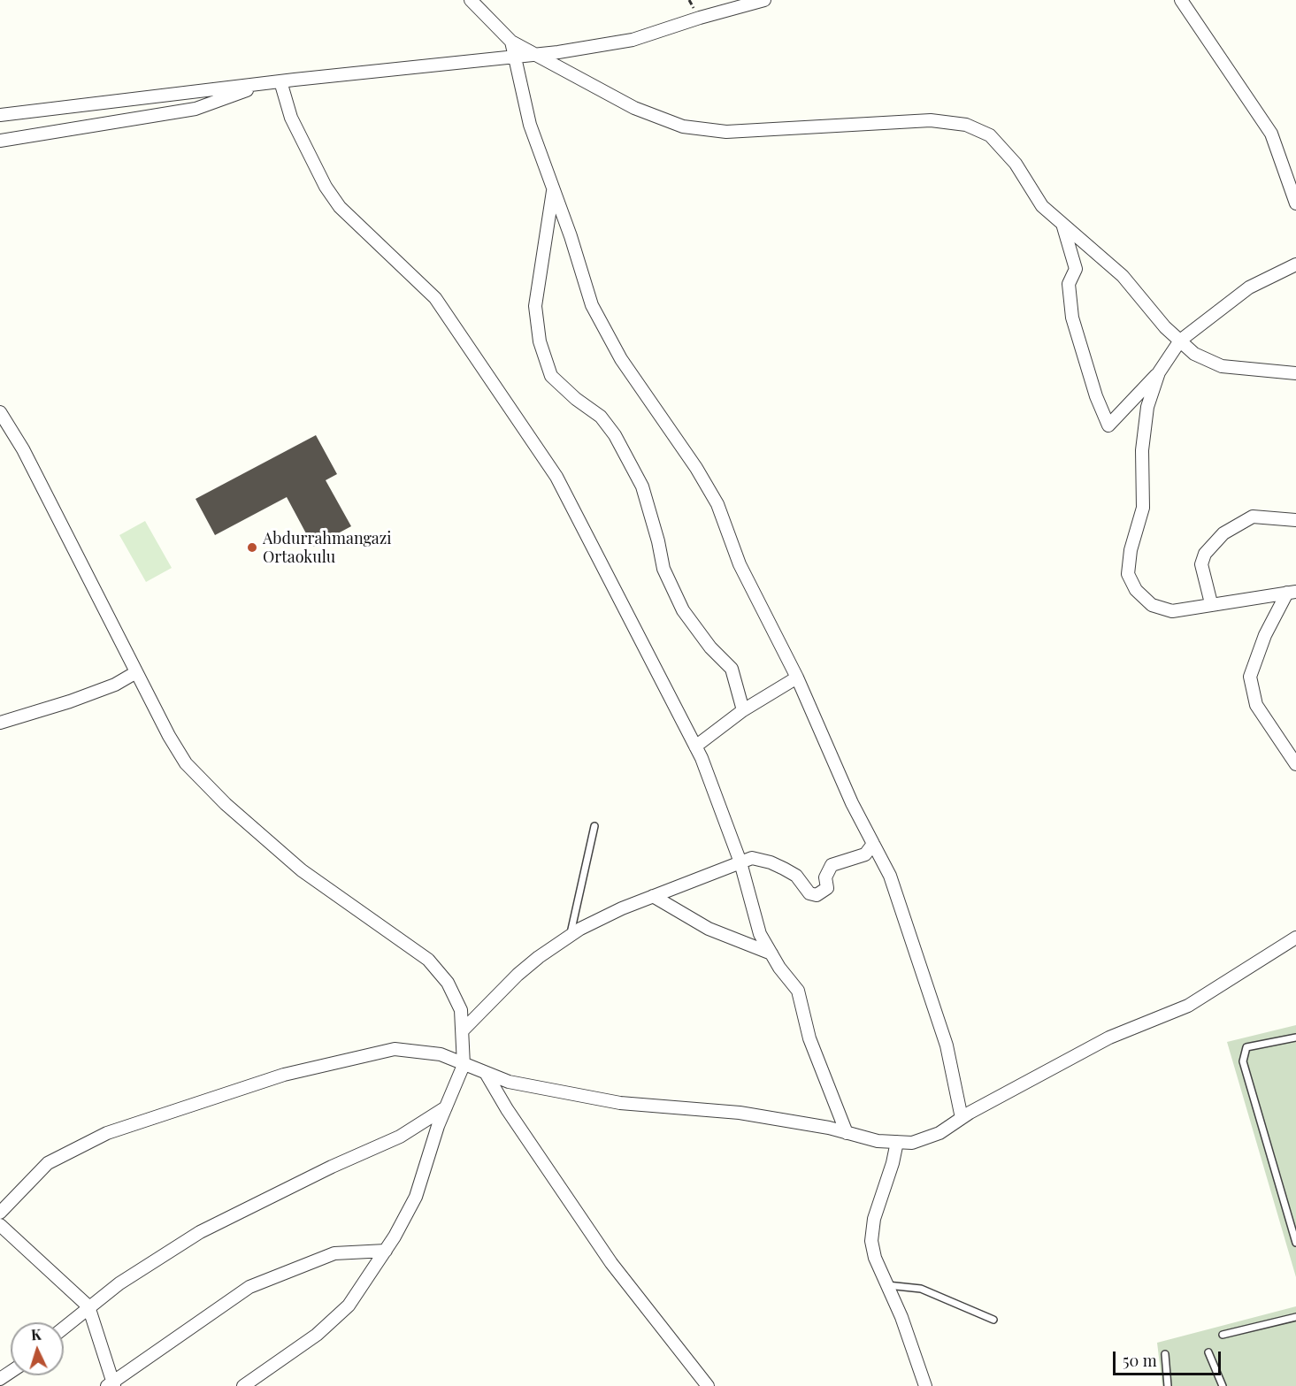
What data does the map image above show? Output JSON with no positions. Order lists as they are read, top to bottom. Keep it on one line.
{"places":["Abdurrahmangazi Ortaokulu"],"scale_bar":"50 m","north":"top"}
